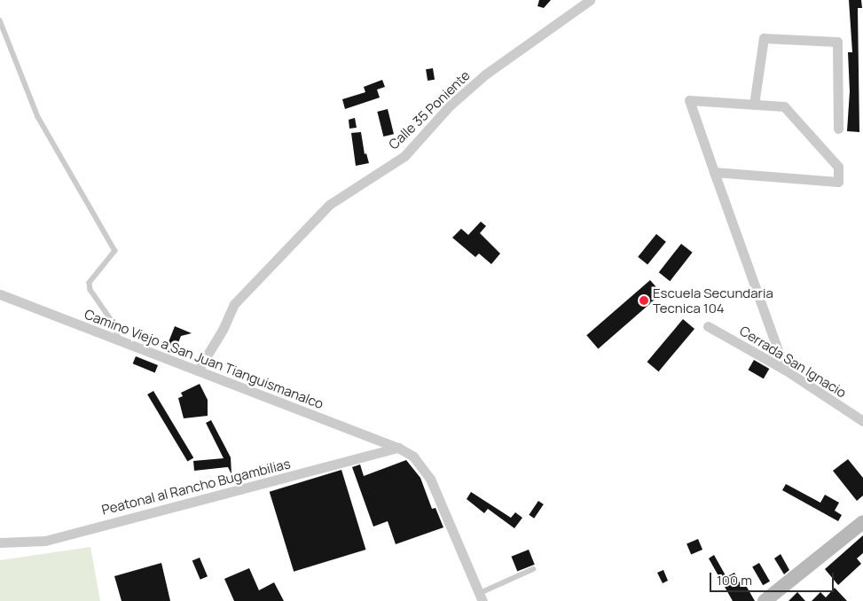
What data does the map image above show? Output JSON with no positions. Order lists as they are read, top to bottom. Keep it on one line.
{"streets":{"street":["Calle 35 Poniente","Camino Viejo a San Juan Tianguismanalco","Cerrada San Ignacio","Peatonal al Rancho Bugambilias"]},"crossings":[["Calle 35 Poniente","Camino Viejo a San Juan Tianguismanalco"],["Camino Viejo a San Juan Tianguismanalco","Peatonal al Rancho Bugambilias"]],"places":["Escuela Secundaria Tecnica 104"],"scale_bar":"100 m"}
